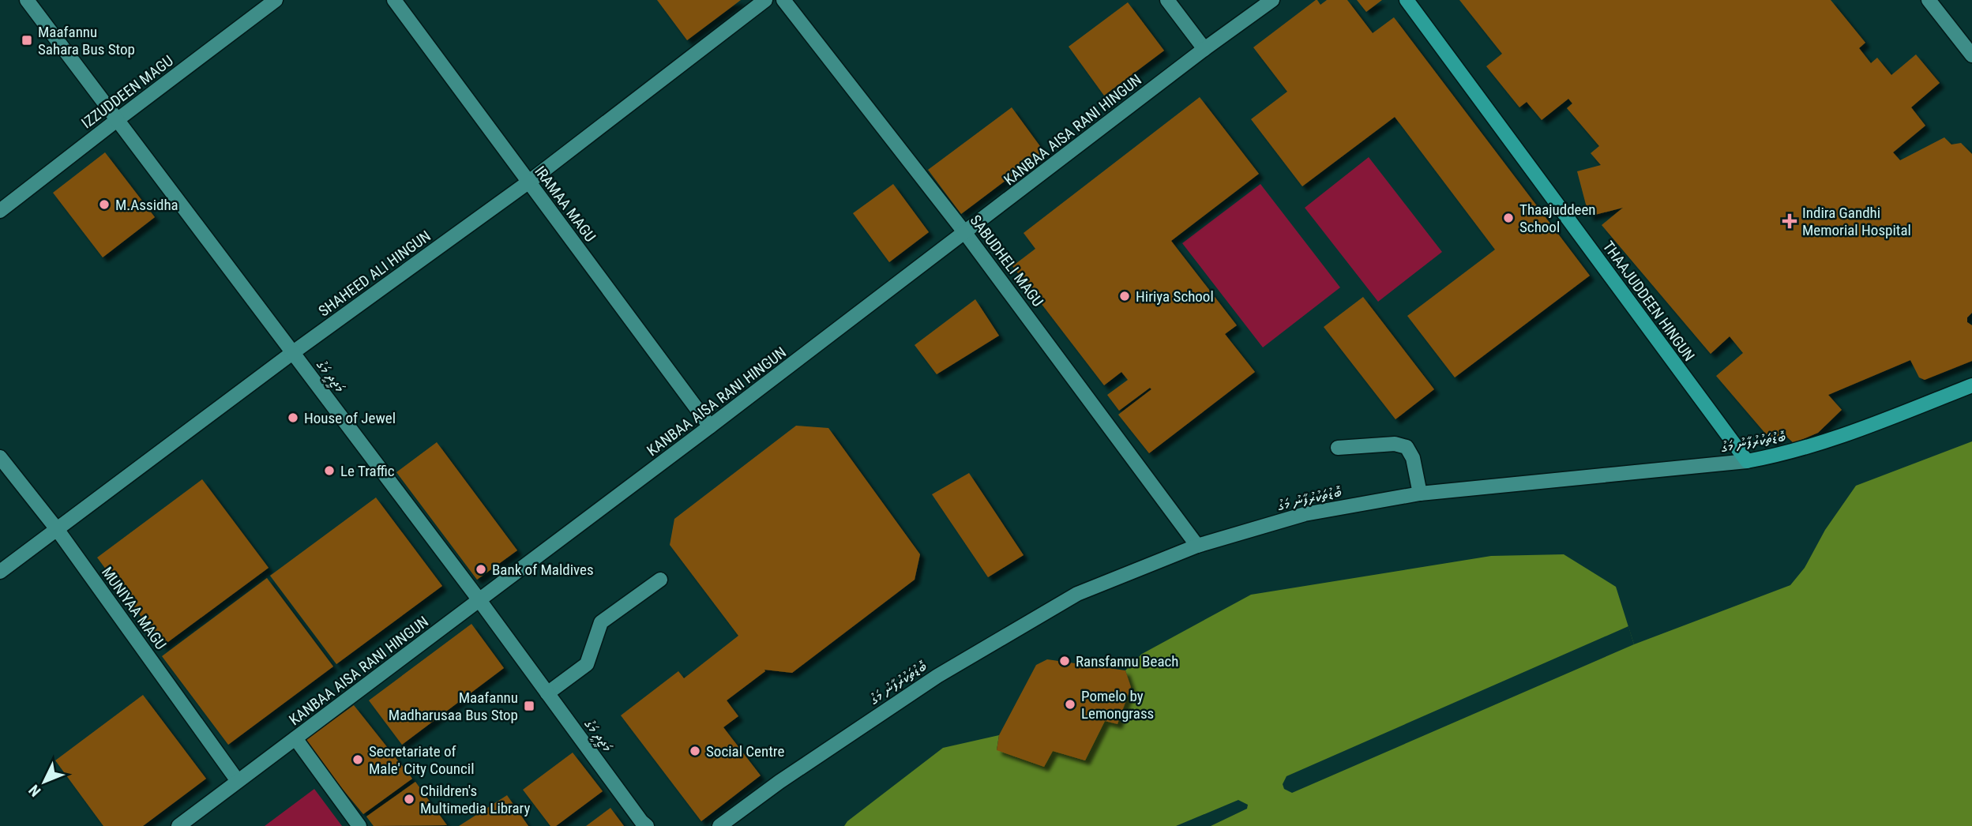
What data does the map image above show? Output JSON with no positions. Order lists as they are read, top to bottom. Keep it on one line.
{"streets":{"main road":["THAAJUDDEEN HINGUN","ބޮޑުތަކުރުފާނު މަގު"],"street":["IZZUDDEEN MAGU","KANBAA AISA RANI HINGUN","IRAMAA MAGU","SABUDHELI MAGU","SHAHEED ALI HINGUN","މަޖީދީ މަގު","MUNIYAA MAGU"]},"crossings":[["IZZUDDEEN MAGU","މަޖީދީ މަގު"],["KANBAA AISA RANI HINGUN","IRAMAA MAGU"],["KANBAA AISA RANI HINGUN","SABUDHELI MAGU"],["KANBAA AISA RANI HINGUN","މަޖީދީ މަގު"],["KANBAA AISA RANI HINGUN","MUNIYAA MAGU"],["IRAMAA MAGU","SHAHEED ALI HINGUN"],["SABUDHELI MAGU","ބޮޑުތަކުރުފާނު މަގު"],["SHAHEED ALI HINGUN","މަޖީދީ މަގު"],["SHAHEED ALI HINGUN","MUNIYAA MAGU"],["THAAJUDDEEN HINGUN","ބޮޑުތަކުރުފާނު މަގު"]],"places":{"transit":["Maafannu Sahara Bus Stop","Maafannu Madharusaa Bus Stop"],"other":["M.Assidha","Thaajuddeen School","Hiriya School","House of Jewel","Le Traffic","Bank of Maldives","Ransfannu Beach","Pomelo by Lemongrass","Social Centre","Secretariate of Male' City Council","Children's Multimedia Library"],"health":["Indira Gandhi Memorial Hospital"]},"north":"bottom left"}
